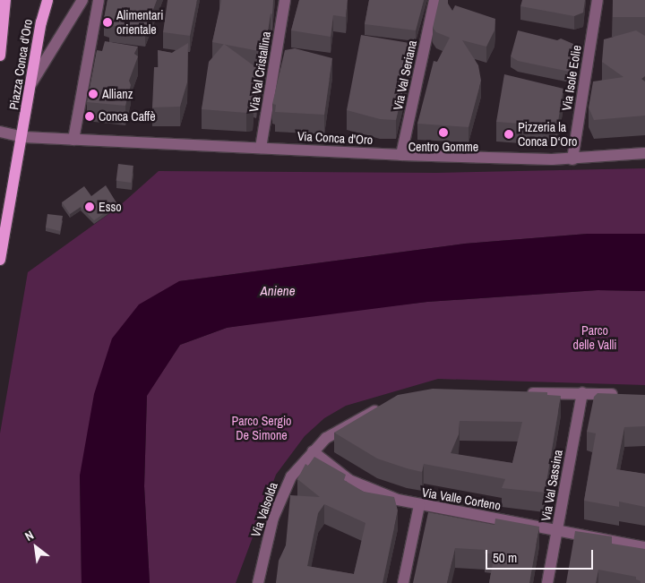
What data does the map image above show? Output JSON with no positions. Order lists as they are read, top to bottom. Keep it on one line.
{"streets":{"main road":["Piazza Conca d'Oro"],"street":["Via Val Cristallina","Via Val Seriana","Via Isole Eolie","Via Conca d'Oro","Via Val Sassina","Via Valle Corteno","Via Valsolda"]},"crossings":[["Piazza Conca d'Oro","Via Conca d'Oro"],["Via Val Cristallina","Via Conca d'Oro"],["Via Val Seriana","Via Conca d'Oro"],["Via Isole Eolie","Via Conca d'Oro"],["Via Val Sassina","Via Valle Corteno"],["Via Valle Corteno","Via Valsolda"]],"water":["Aniene"],"parks":["Parco delle Valli","Parco Sergio De Simone"],"places":["Alimentari orientale","Allianz","Conca Caffè","Centro Gomme","Pizzeria la Conca D‘Oro","Esso"],"scale_bar":"50 m","north":"top left"}
